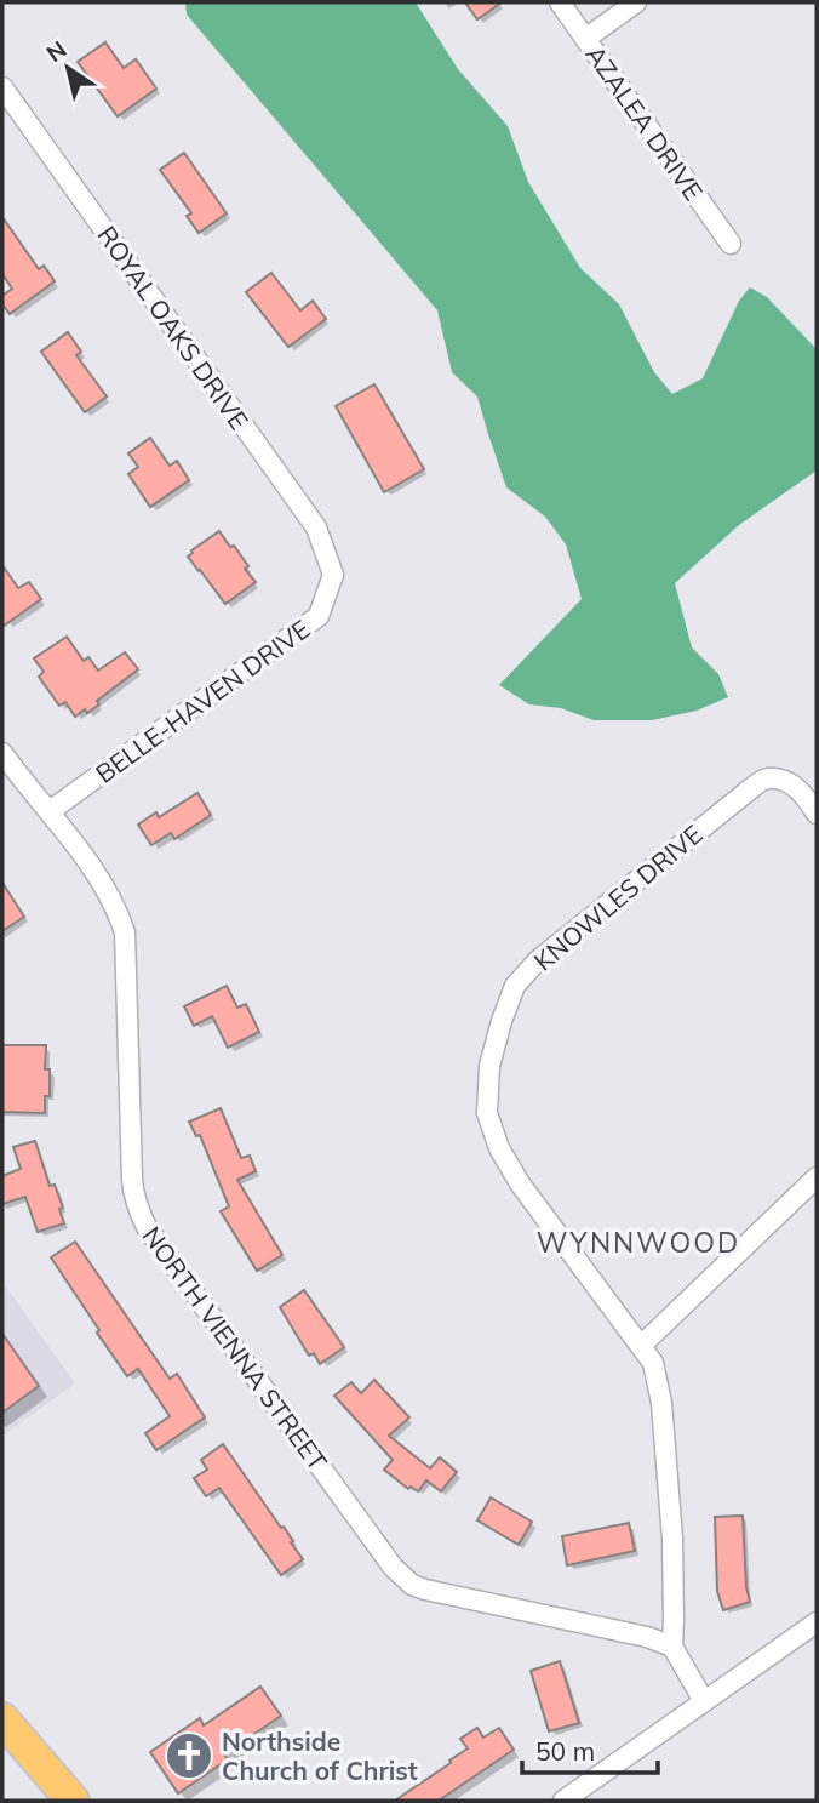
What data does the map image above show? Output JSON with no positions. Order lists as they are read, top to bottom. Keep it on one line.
{"streets":{"street":["AZALEA DRIVE","ROYAL OAKS DRIVE","BELLE-HAVEN DRIVE","KNOWLES DRIVE","NORTH VIENNA STREET"]},"crossings":[["ROYAL OAKS DRIVE","BELLE-HAVEN DRIVE"],["BELLE-HAVEN DRIVE","NORTH VIENNA STREET"],["KNOWLES DRIVE","NORTH VIENNA STREET"]],"districts":["WYNNWOOD"],"places":{"church":["Northside Church of Christ"]},"scale_bar":"50 m","north":"top left"}
